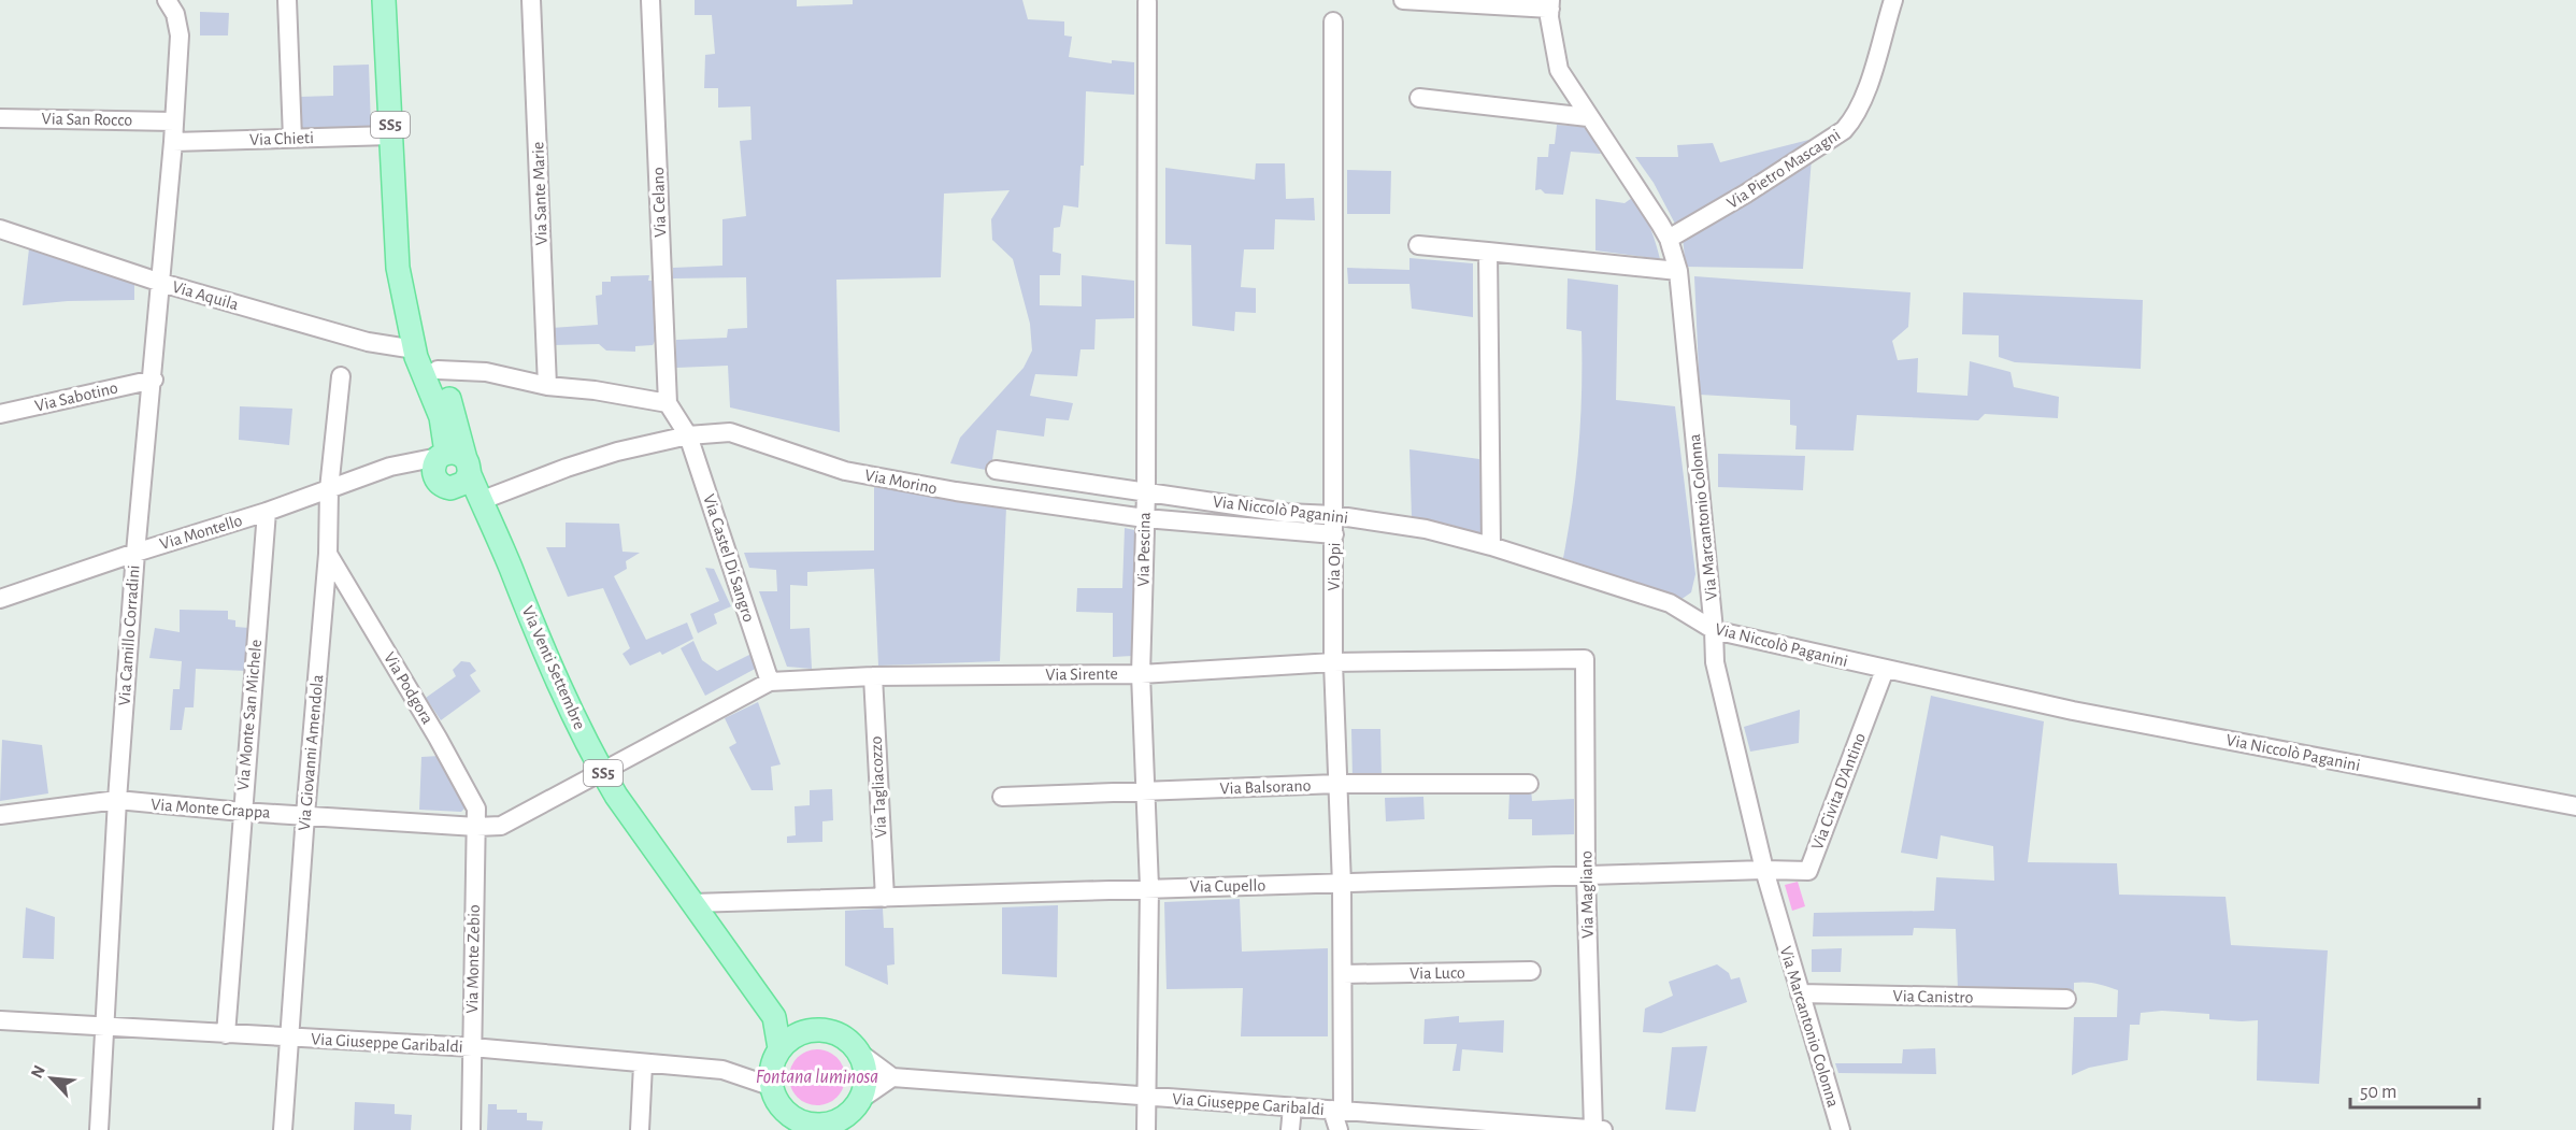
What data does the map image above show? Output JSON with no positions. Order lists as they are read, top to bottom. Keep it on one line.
{"streets":{"main road":["SS5","Via Venti Settembre"],"street":["Via San Rocco","Via Chieti","Via Pietro Mascagni","Via Sante Marie","Via Celano","Via Aquila","Via Sabotino","Via Morino","Via Niccolò Paganini","Via Marcantonio Colonna","Via Montello","Via Pescina","Via Castel Di Sangro","Via Opi","Via Camillo Corradini","Via Sirente","Via Podgora","Via Monte San Michele","Via Giovanni Amendola","Via Tagliacozzo","Via Balsorano","Via Civita D'Antino","Via Monte Grappa","Via Cupello","Via Magliano","Via Monte Zebio","Via Luco","Via Canistro","Via Giuseppe Garibaldi"]},"crossings":[["Via San Rocco","Via Camillo Corradini"],["SS5","Via Chieti"],["SS5","Via Aquila"],["SS5","Via Montello"],["SS5","Via Venti Settembre"],["SS5","Via Giuseppe Garibaldi"],["Via Chieti","Via Camillo Corradini"],["Via Pietro Mascagni","Via Marcantonio Colonna"],["Via Aquila","Via Camillo Corradini"],["Via Sabotino","Via Camillo Corradini"],["Via Morino","Via Pescina"],["Via Morino","Via Castel Di Sangro"],["Via Morino","Via Opi"],["Via Morino","Via Venti Settembre"],["Via Niccolò Paganini","Via Marcantonio Colonna"],["Via Niccolò Paganini","Via Pescina"],["Via Niccolò Paganini","Via Opi"],["Via Niccolò Paganini","Via Civita D'Antino"],["Via Marcantonio Colonna","Via Civita D'Antino"],["Via Marcantonio Colonna","Via Cupello"],["Via Marcantonio Colonna","Via Canistro"],["Via Montello","Via Camillo Corradini"],["Via Montello","Via Monte San Michele"],["Via Montello","Via Giovanni Amendola"],["Via Pescina","Via Sirente"],["Via Pescina","Via Balsorano"],["Via Pescina","Via Cupello"],["Via Pescina","Via Giuseppe Garibaldi"],["Via Castel Di Sangro","Via Sirente"],["Via Opi","Via Sirente"],["Via Opi","Via Balsorano"],["Via Opi","Via Cupello"],["Via Opi","Via Luco"],["Via Opi","Via Giuseppe Garibaldi"],["Via Camillo Corradini","Via Monte Grappa"],["Via Camillo Corradini","Via Giuseppe Garibaldi"],["Via Venti Settembre","Via Sirente"],["Via Venti Settembre","Via Monte Grappa"],["Via Venti Settembre","Via Cupello"],["Via Venti Settembre","Via Giuseppe Garibaldi"],["Via Sirente","Via Tagliacozzo"],["Via Sirente","Via Monte Grappa"],["Via Sirente","Via Magliano"],["Via Podgora","Via Giovanni Amendola"],["Via Podgora","Via Monte Grappa"],["Via Podgora","Via Monte Zebio"],["Via Monte San Michele","Via Monte Grappa"],["Via Monte San Michele","Via Giuseppe Garibaldi"],["Via Giovanni Amendola","Via Monte Grappa"],["Via Giovanni Amendola","Via Giuseppe Garibaldi"],["Via Tagliacozzo","Via Cupello"],["Via Civita D'Antino","Via Cupello"],["Via Monte Grappa","Via Monte Zebio"],["Via Cupello","Via Magliano"],["Via Magliano","Via Giuseppe Garibaldi"],["Via Monte Zebio","Via Giuseppe Garibaldi"]],"water":["Fontana luminosa"],"scale_bar":"50 m","north":"top left"}
